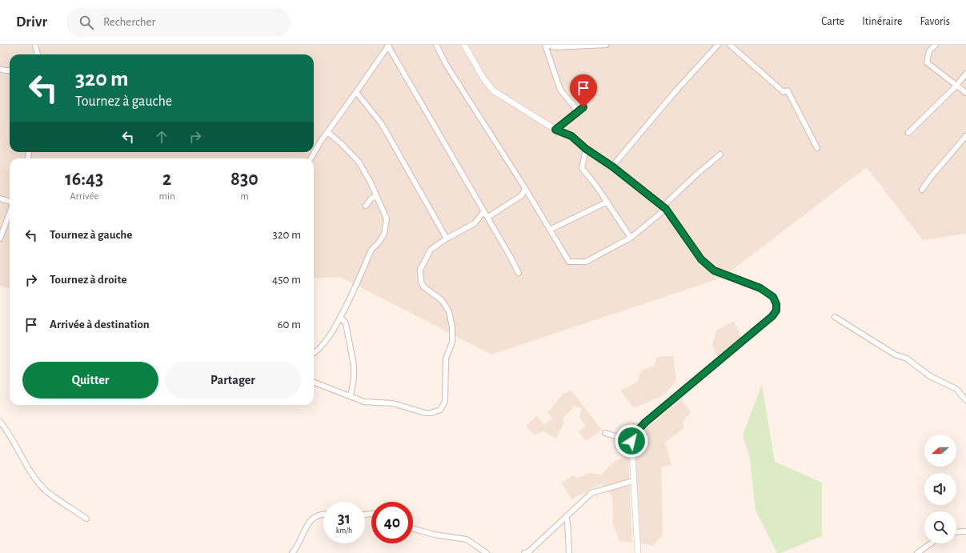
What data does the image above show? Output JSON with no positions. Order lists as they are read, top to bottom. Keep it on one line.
{"north":"left","page":{"header":"Drivr","search":"Rechercher","nav":["Carte","Itinéraire","Favoris"],"turn":["320 m","Tournez à gauche"],"eta":["16:43","Arrivée","2","min","830","m"],"list":[{"name":"Tournez à gauche","value":"320 m"},{"name":"Tournez à droite","value":"450 m"},{"name":"Arrivée à destination","value":"60 m"}],"buttons":["Quitter","Partager"],"speed":"31 km/h","limit":"40"}}
